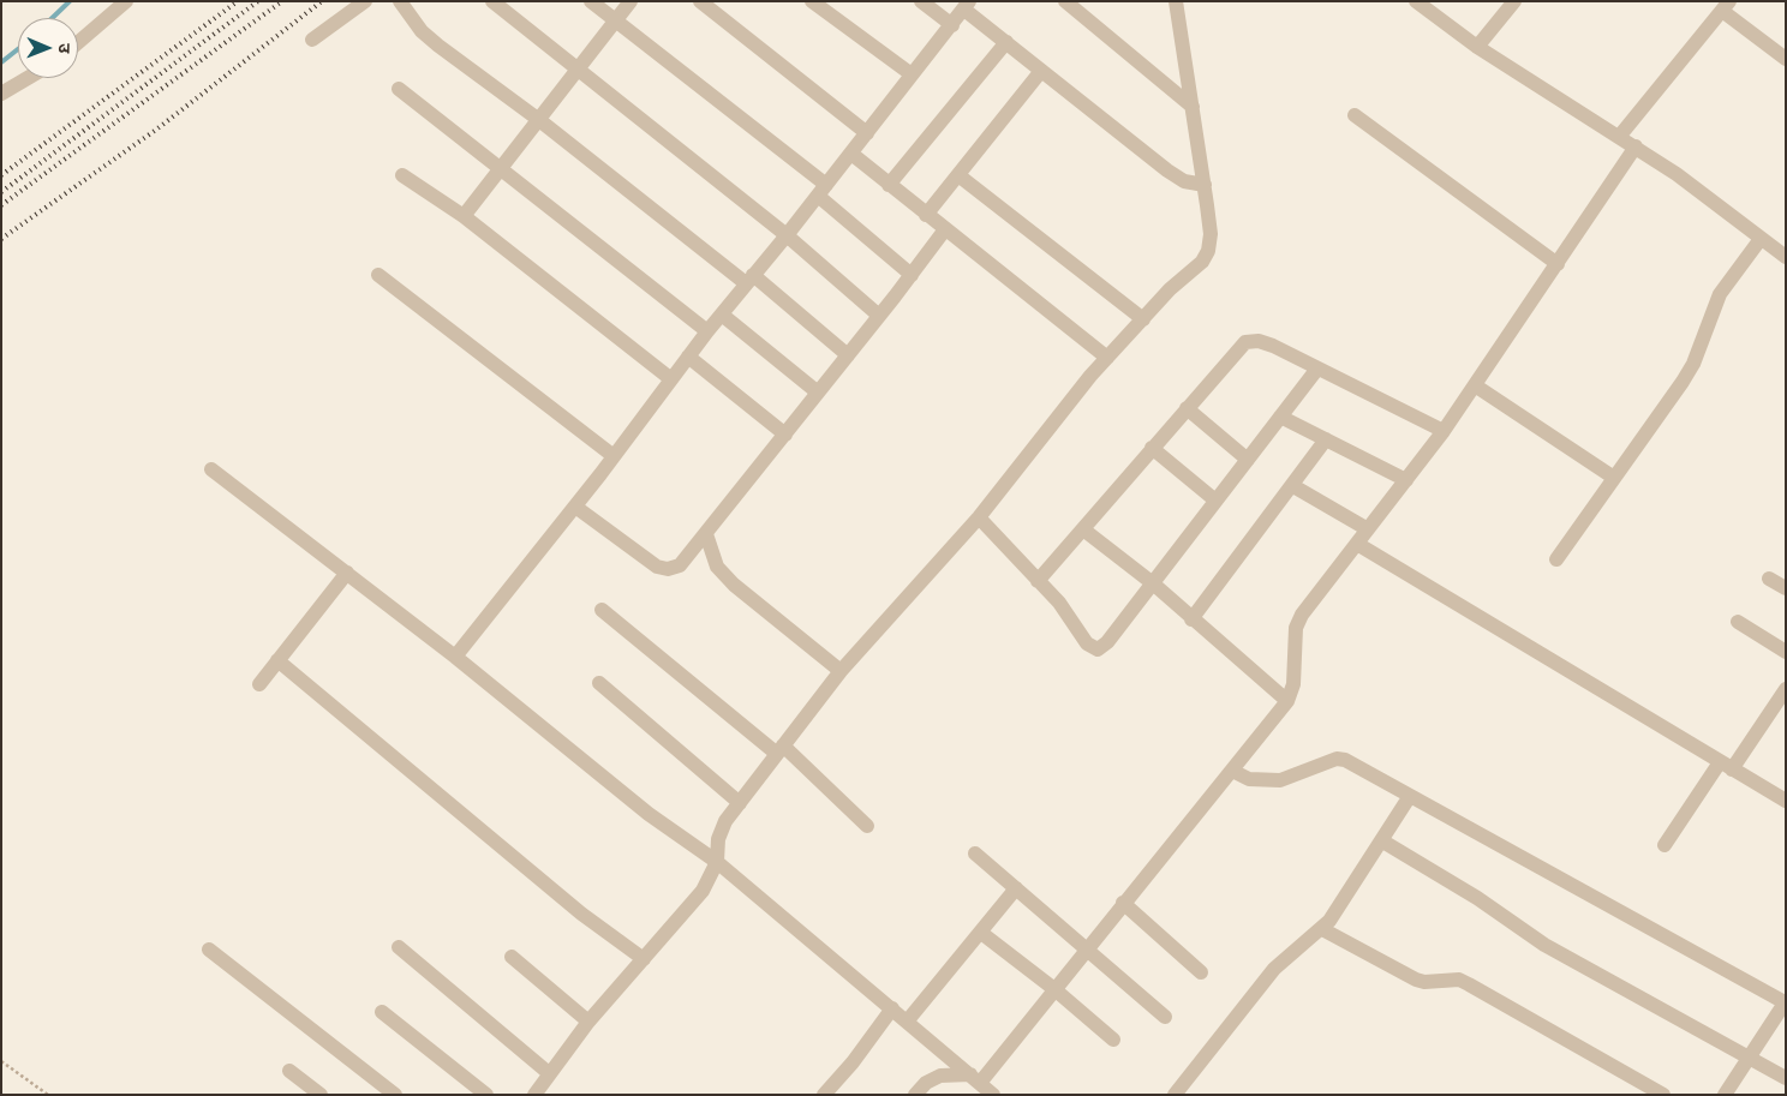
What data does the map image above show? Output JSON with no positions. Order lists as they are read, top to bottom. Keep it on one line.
{"north":"right"}
